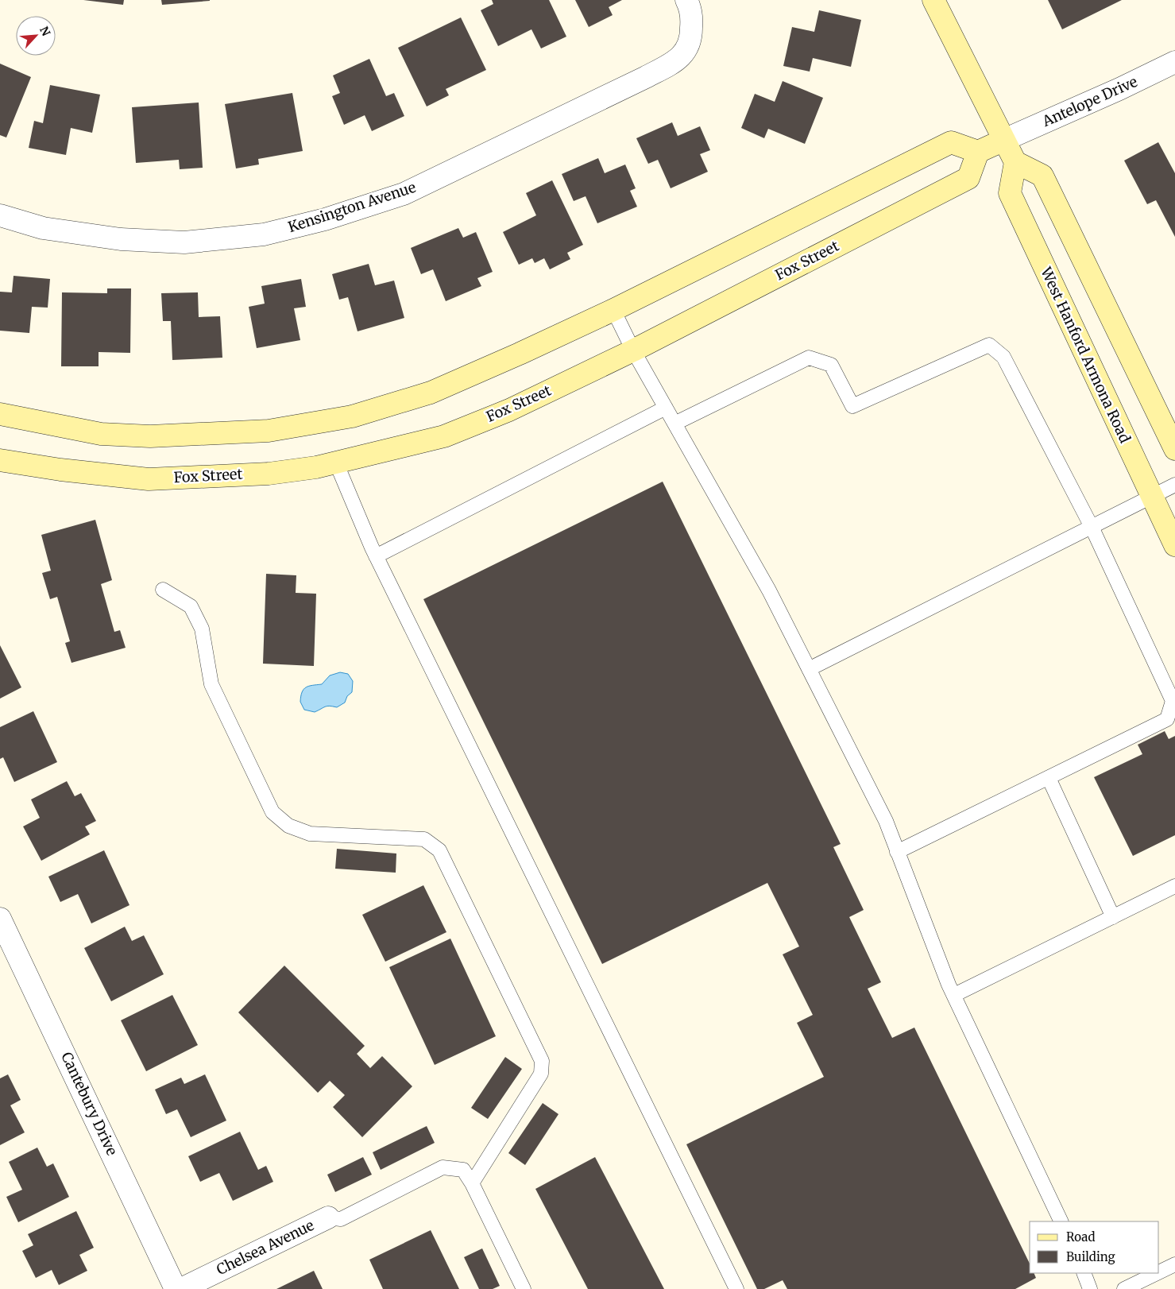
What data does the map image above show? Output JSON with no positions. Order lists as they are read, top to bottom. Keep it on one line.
{"streets":{"street":["Antelope Drive","Kensington Avenue","Fox Street","West Hanford Armona Road","Cantebury Drive","Chelsea Avenue"]},"legend":["Road","Building"],"north":"top right"}
